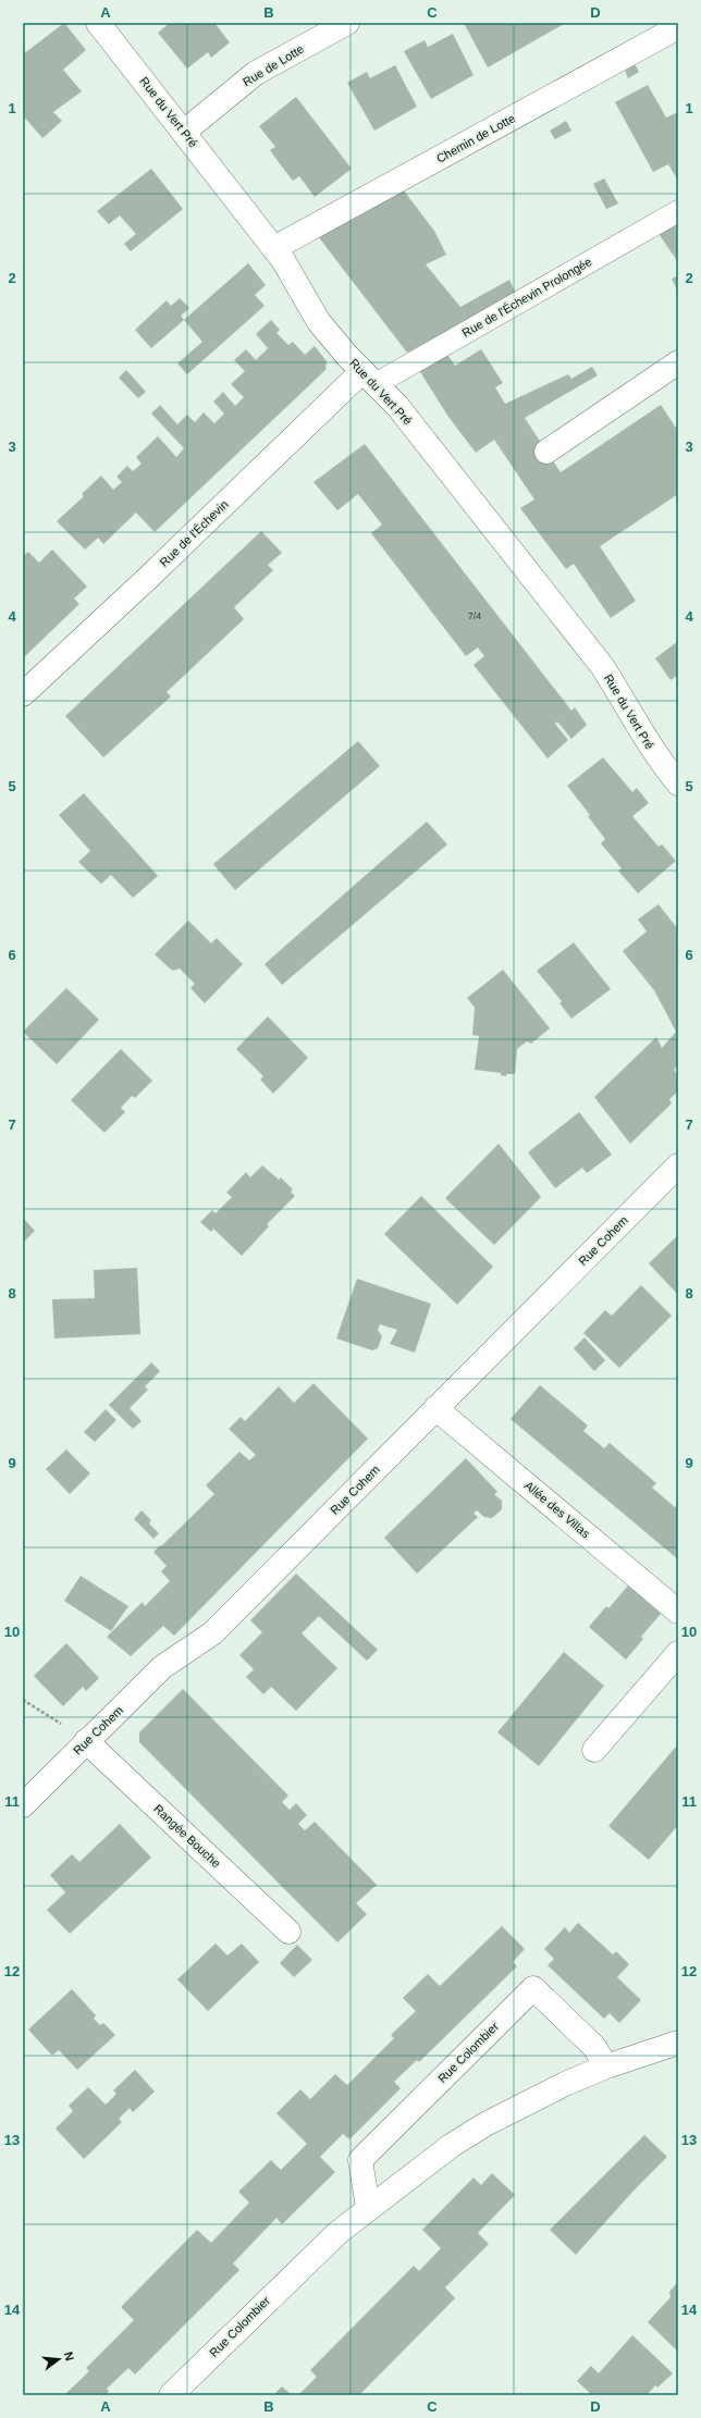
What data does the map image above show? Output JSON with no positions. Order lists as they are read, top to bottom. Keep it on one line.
{"streets":{"street":["Rue de Lotte","Rue du Vert Pré","Chemin de Lotte","Rue de l'Échevin","Rue Cohem","Allée des Villas","Rangée Bouche","Rue Colombier"],"lane":["Rue de l'Échevin Prolongée"]},"crossings":[["Rue de Lotte","Rue du Vert Pré"],["Rue du Vert Pré","Chemin de Lotte"],["Rue du Vert Pré","Rue de l'Échevin Prolongée"],["Rue du Vert Pré","Rue de l'Échevin"],["Rue de l'Échevin Prolongée","Rue de l'Échevin"],["Rue Cohem","Allée des Villas"],["Rue Cohem","Rangée Bouche"]],"house_numbers":["7/4"],"north":"right","grid":{"columns":["A","B","C","D"],"rows":["1","2","3","4","5","6","7","8","9","10","11","12","13","14"]}}
